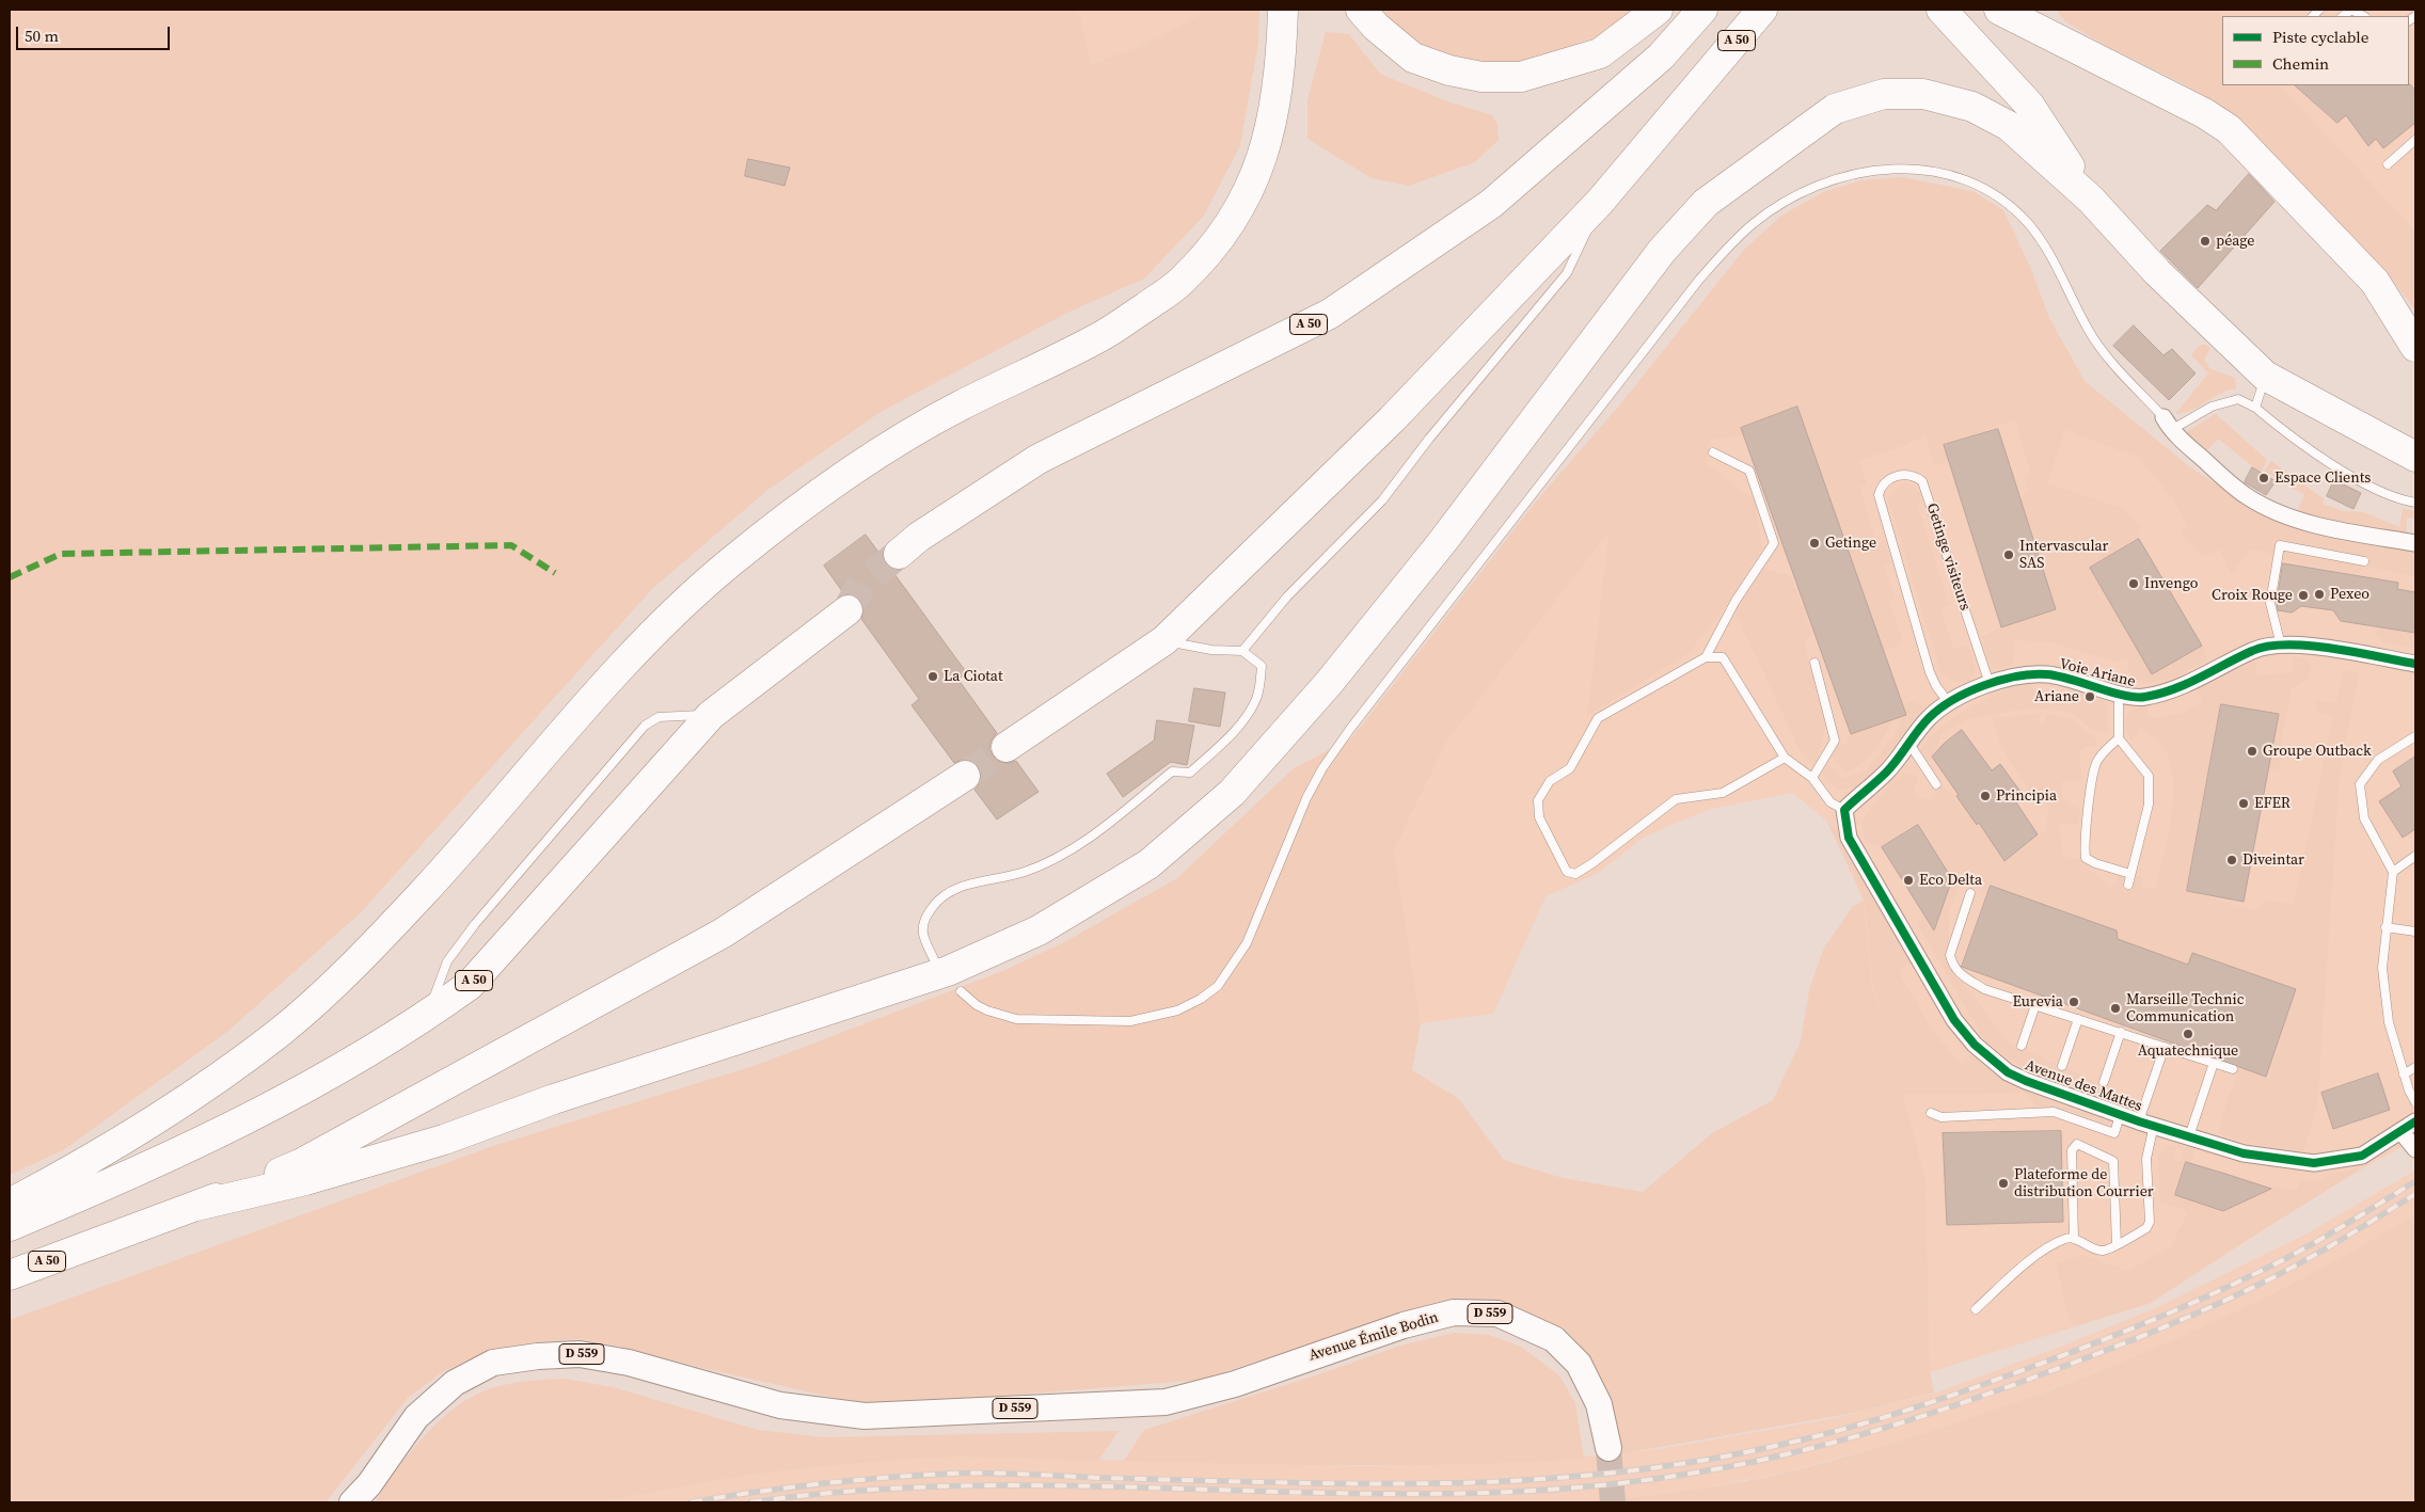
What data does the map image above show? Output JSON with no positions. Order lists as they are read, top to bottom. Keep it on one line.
{"streets":{"highway":["A 50"],"main road":["D 559","Avenue Émile Bodin"],"street":["Voie Ariane","Avenue des Mattes"],"lane":["Getinge visiteurs"]},"crossings":[["Getinge visiteurs","Voie Ariane"],["Voie Ariane","Avenue des Mattes"]],"places":["péage","Espace Clients","Getinge","Intervascular SAS","Invengo","Pexeo","Croix Rouge","La Ciotat","Ariane","Groupe Outback","Principia","EFER","Diveintar","Eco Delta","Eurevia","Marseille Technic Communication","Aquatechnique","Plateforme de distribution Courrier"],"legend":["Piste cyclable","Chemin"],"scale_bar":"50 m"}
